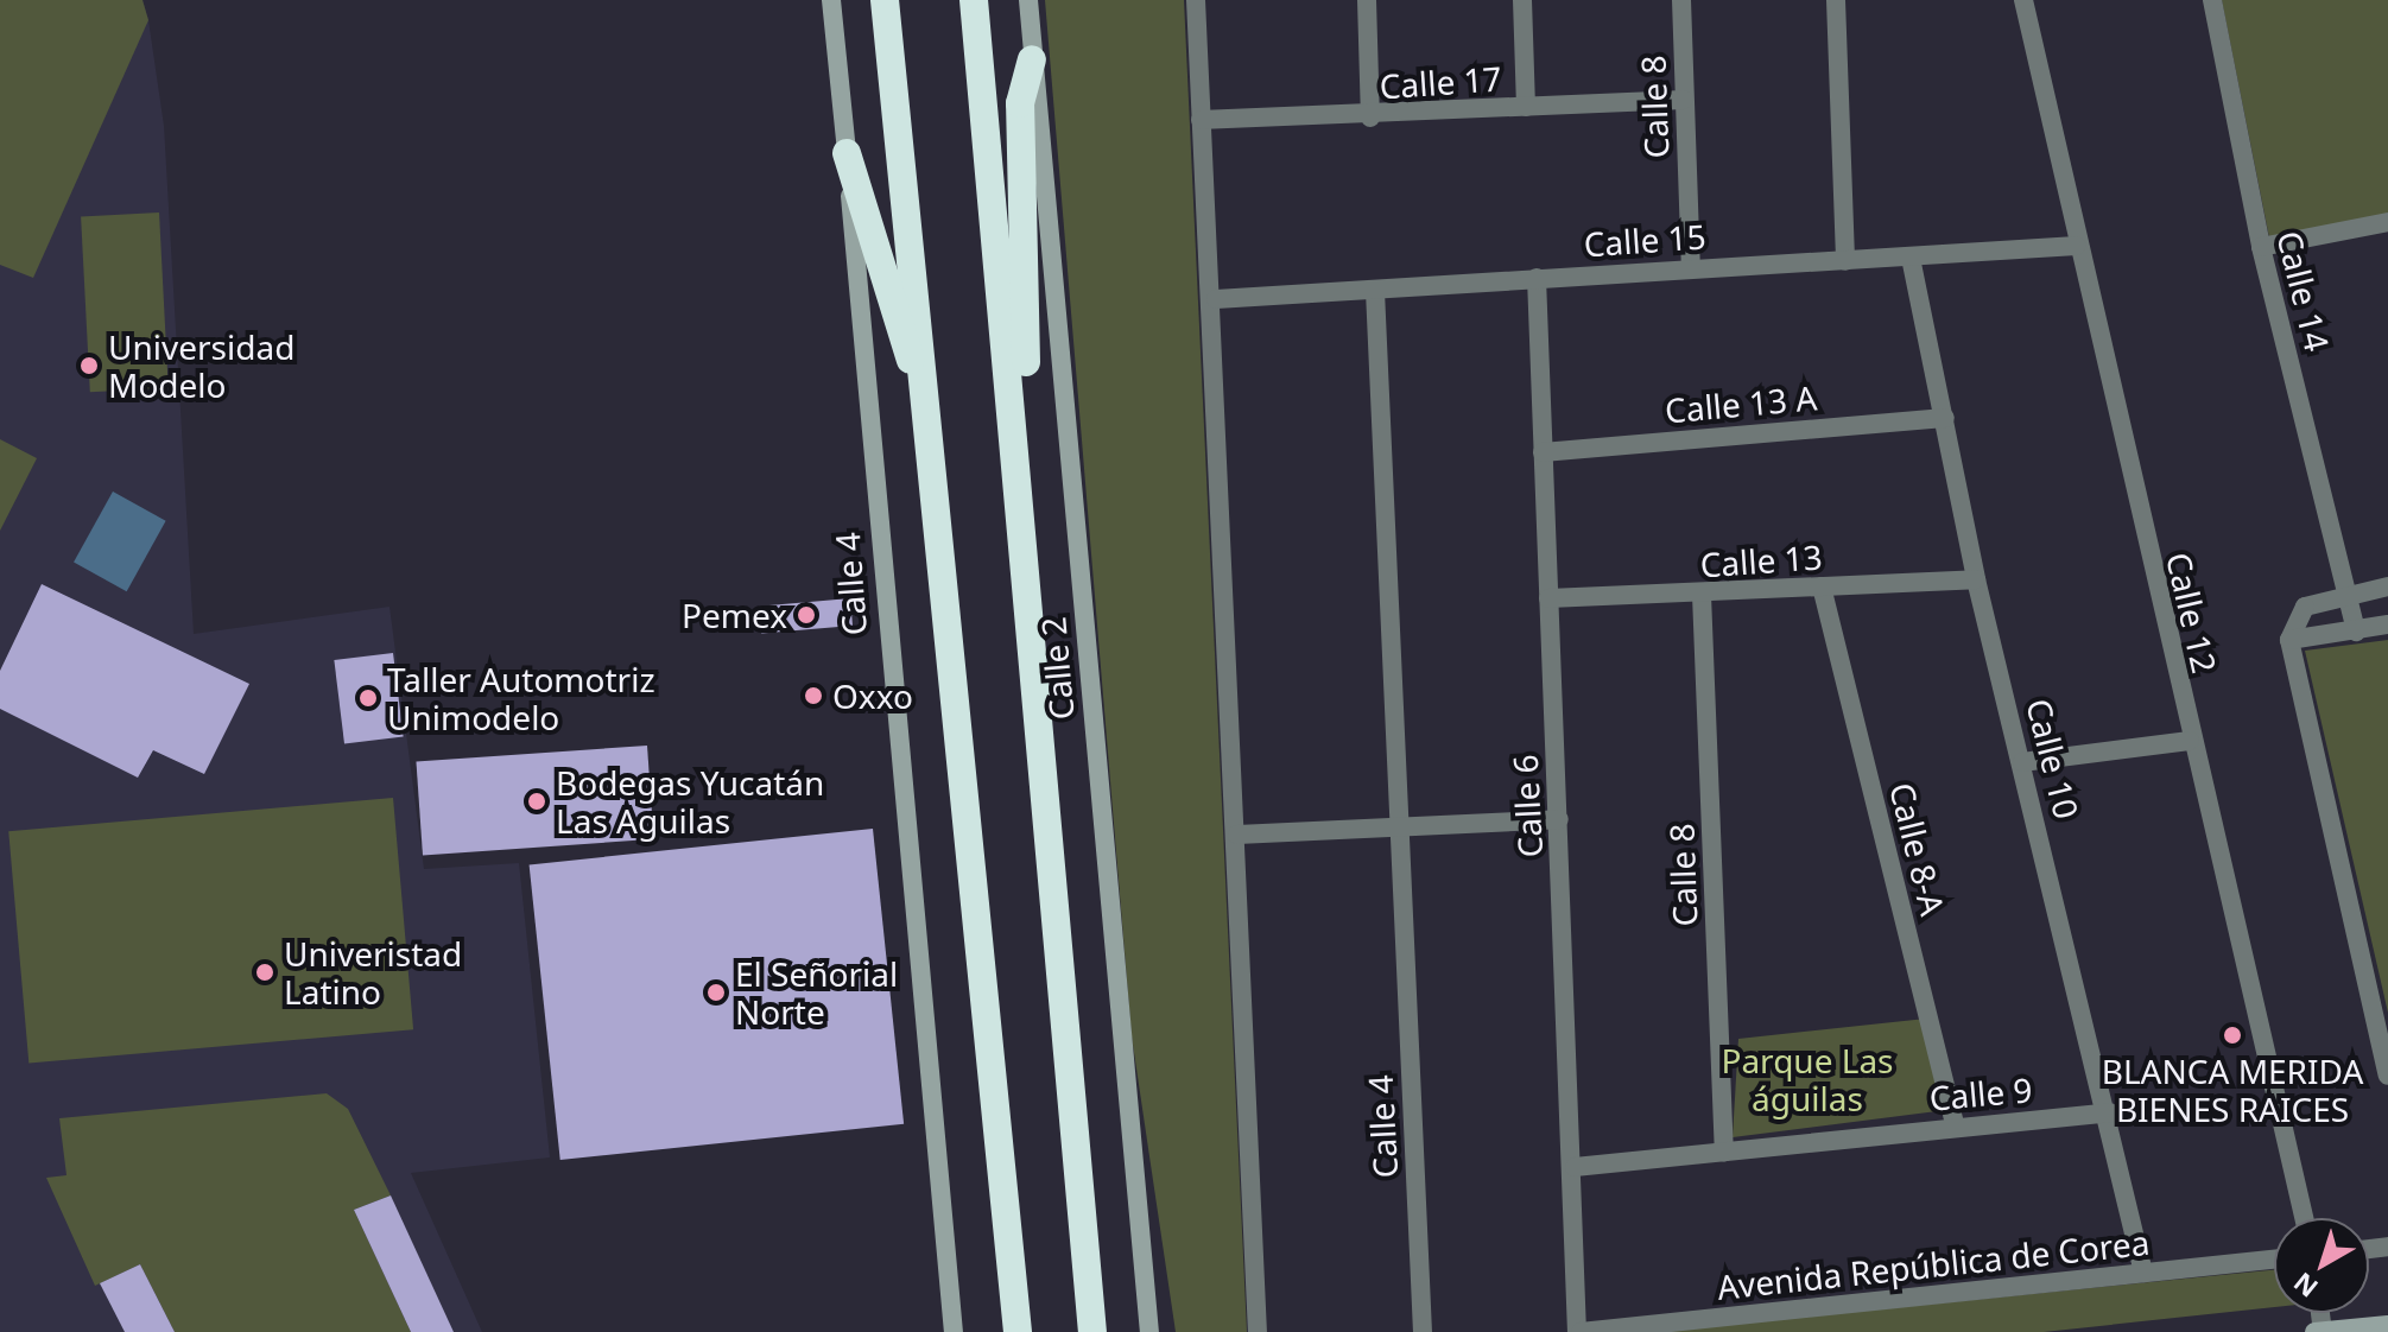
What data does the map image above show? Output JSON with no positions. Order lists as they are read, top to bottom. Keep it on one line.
{"streets":{"main road":["Calle 4","Calle 2"],"street":["Calle 17","Calle 8","Calle 15","Calle 14","Calle 13 A","Calle 13","Calle 12","Calle 10","Calle 6","Calle 8-A","Calle 9","Avenida República de Corea"]},"crossings":[["Calle 17","Calle 8"],["Calle 8","Calle 15"],["Calle 8","Calle 13"],["Calle 8","Calle 9"],["Calle 15","Calle 4"],["Calle 15","Calle 12"],["Calle 15","Calle 10"],["Calle 15","Calle 6"],["Calle 13 A","Calle 10"],["Calle 13 A","Calle 6"],["Calle 13","Calle 10"],["Calle 13","Calle 6"],["Calle 13","Calle 8-A"],["Calle 10","Calle 9"],["Calle 10","Avenida República de Corea"],["Calle 6","Calle 9"],["Calle 6","Avenida República de Corea"],["Calle 8-A","Calle 9"]],"parks":["Parque Las águilas"],"places":["Universidad Modelo","Pemex","Oxxo","Taller Automotriz Unimodelo","Bodegas Yucatán Las Aguilas","Univeristad Latino","El Señorial Norte","BLANCA MERIDA BIENES RAICES"],"north":"bottom left"}
